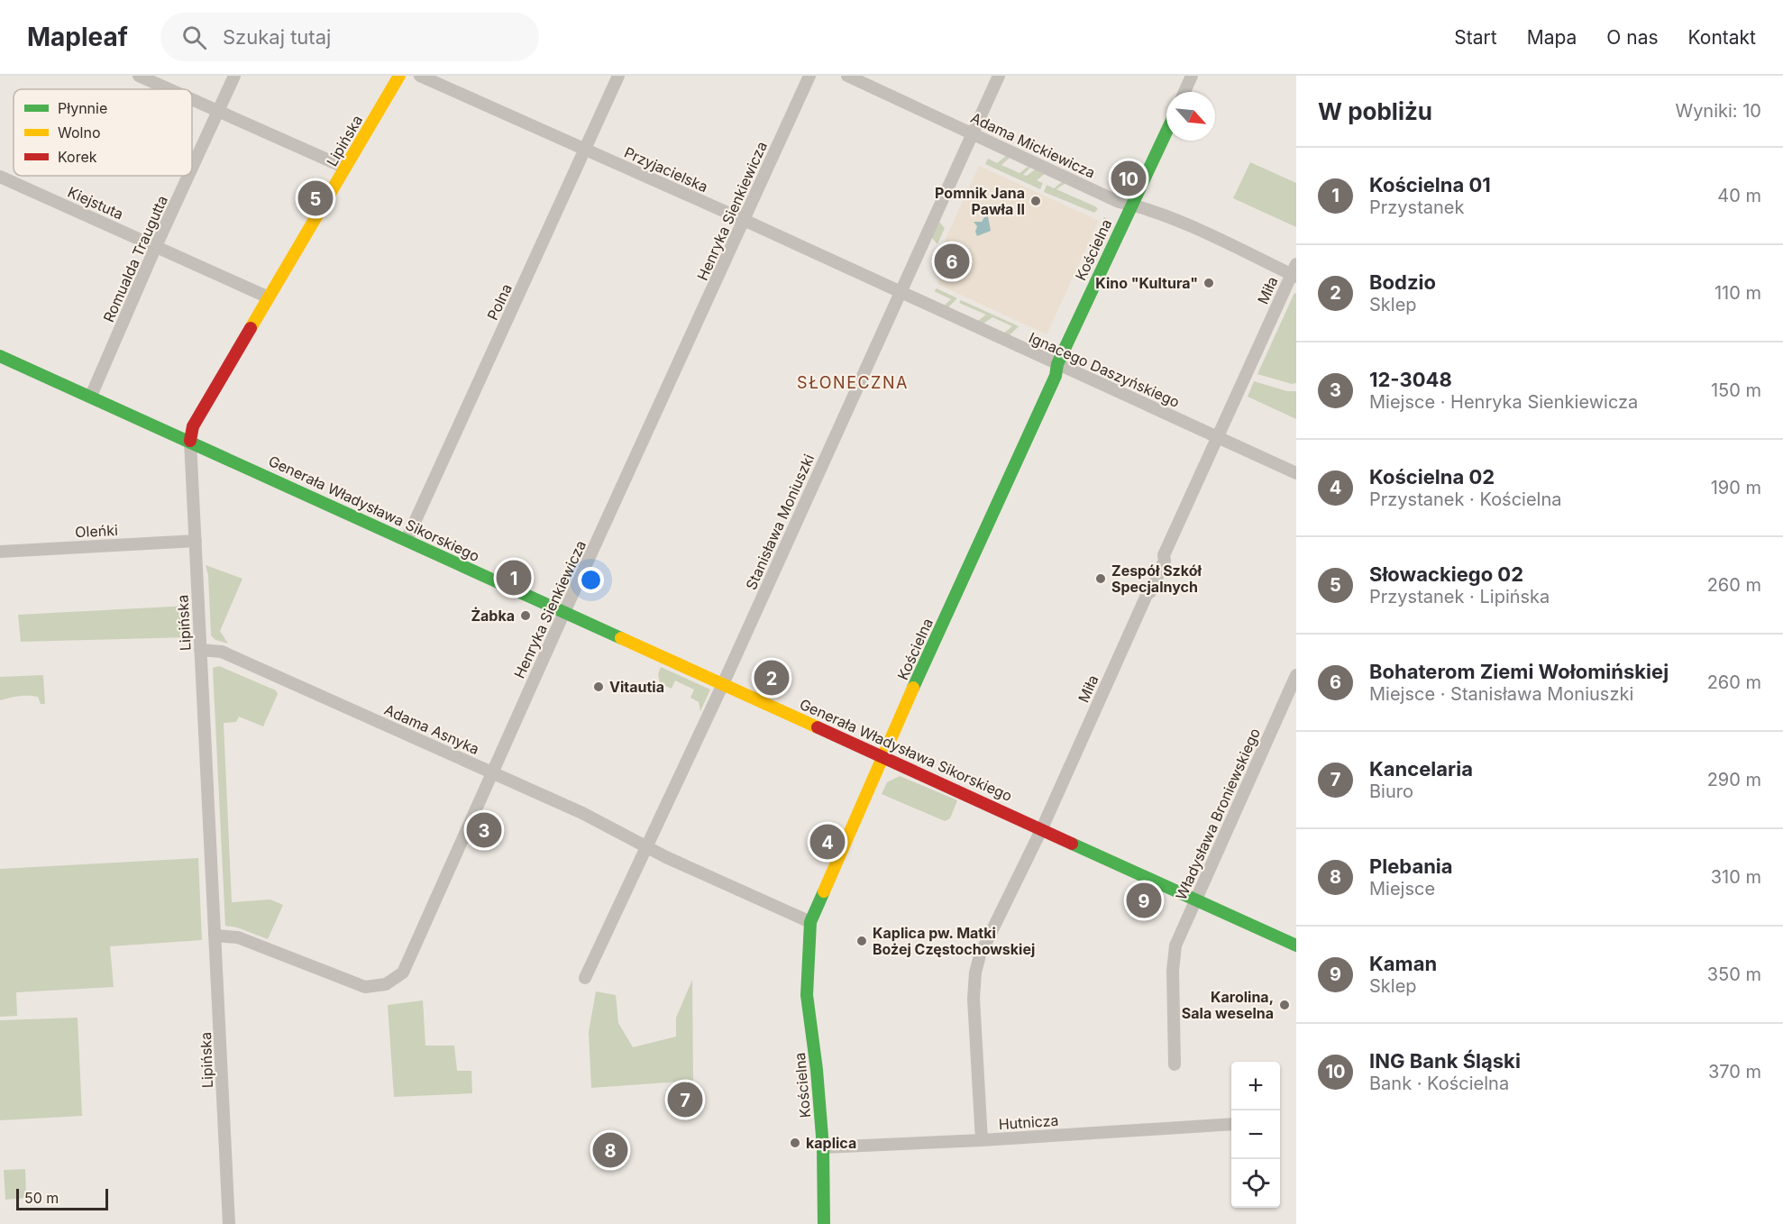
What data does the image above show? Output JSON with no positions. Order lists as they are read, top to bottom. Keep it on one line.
{"streets":{"street":["Lipińska","Adama Mickiewicza","Przyjacielska","Kiejstuta","Henryka Sienkiewicza","Kościelna","Romualda Traugutta","Miła","Polna","Ignacego Daszyńskiego","Generała Władysława Sikorskiego","Stanisława Moniuszki","Oleńki","Adama Asnyka","Władysława Broniewskiego","Hutnicza"]},"crossings":[["Lipińska","Kiejstuta"],["Lipińska","Henryka Sienkiewicza"],["Lipińska","Generała Władysława Sikorskiego"],["Lipińska","Oleńki"],["Lipińska","Adama Asnyka"],["Adama Mickiewicza","Kościelna"],["Adama Mickiewicza","Miła"],["Adama Mickiewicza","Stanisława Moniuszki"],["Przyjacielska","Henryka Sienkiewicza"],["Przyjacielska","Polna"],["Przyjacielska","Ignacego Daszyńskiego"],["Przyjacielska","Stanisława Moniuszki"],["Kiejstuta","Romualda Traugutta"],["Henryka Sienkiewicza","Generała Władysława Sikorskiego"],["Henryka Sienkiewicza","Adama Asnyka"],["Kościelna","Ignacego Daszyńskiego"],["Kościelna","Generała Władysława Sikorskiego"],["Kościelna","Adama Asnyka"],["Kościelna","Hutnicza"],["Romualda Traugutta","Generała Władysława Sikorskiego"],["Miła","Ignacego Daszyńskiego"],["Miła","Generała Władysława Sikorskiego"],["Miła","Hutnicza"],["Polna","Generała Władysława Sikorskiego"],["Ignacego Daszyńskiego","Stanisława Moniuszki"],["Generała Władysława Sikorskiego","Stanisława Moniuszki"],["Generała Władysława Sikorskiego","Władysława Broniewskiego"],["Stanisława Moniuszki","Adama Asnyka"]],"districts":["SŁONECZNA"],"places":["Pomnik Jana Pawła II","Kino \"Kultura\"","Zespół Szkół Specjalnych","Żabka","Vitautia","Kaplica pw. Matki Bożej Częstochowskiej","Karolina, Sala weselna","kaplica"],"legend":["Płynnie","Wolno","Korek"],"scale_bar":"50 m","north":"bottom right","page":{"header":"Mapleaf","search":"Szukaj tutaj","nav":["Start","Mapa","O nas","Kontakt"],"heading":["W pobliżu","Wyniki: 10"],"list":[{"mark":"1","name":"Kościelna 01","note":"Przystanek","value":"40 m"},{"mark":"2","name":"Bodzio","note":"Sklep","value":"110 m"},{"mark":"3","name":"12-3048","note":"Miejsce · Henryka Sienkiewicza","value":"150 m"},{"mark":"4","name":"Kościelna 02","note":"Przystanek · Kościelna","value":"190 m"},{"mark":"5","name":"Słowackiego 02","note":"Przystanek · Lipińska","value":"260 m"},{"mark":"6","name":"Bohaterom Ziemi Wołomińskiej","note":"Miejsce · Stanisława Moniuszki","value":"260 m"},{"mark":"7","name":"Kancelaria","note":"Biuro","value":"290 m"},{"mark":"8","name":"Plebania","note":"Miejsce","value":"310 m"},{"mark":"9","name":"Kaman","note":"Sklep","value":"350 m"},{"mark":"10","name":"ING Bank Śląski","note":"Bank · Kościelna","value":"370 m"}],"pins":["10","5","6","1","2","3","4","9","7","8"],"map_buttons":["+","−"],"scale":"50 m"}}
